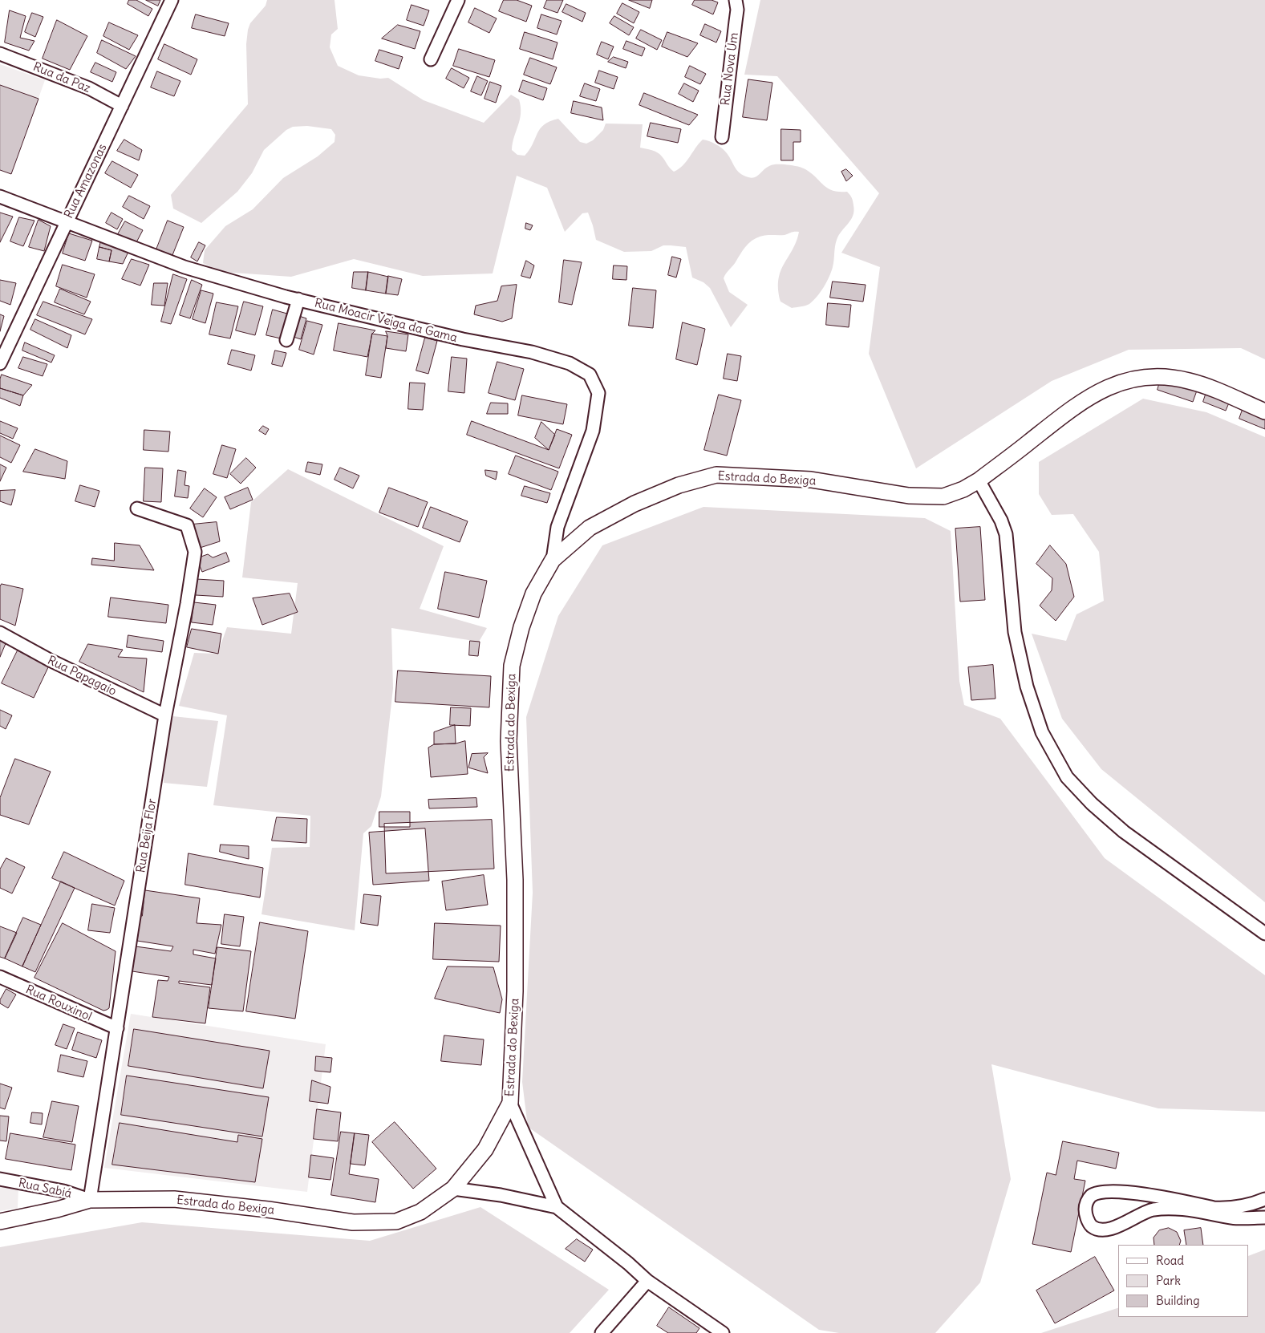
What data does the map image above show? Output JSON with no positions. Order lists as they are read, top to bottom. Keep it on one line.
{"streets":{"street":["Rua Nova Um","Rua da Paz","Rua Amazonas","Rua Moacir Veiga da Gama","Estrada do Bexiga","Rua Papagaio","Rua Beija Flor","Rua Rouxinol","Rua Sabiá"]},"crossings":[["Rua da Paz","Rua Amazonas"],["Rua Amazonas","Rua Moacir Veiga da Gama"],["Rua Moacir Veiga da Gama","Estrada do Bexiga"],["Estrada do Bexiga","Rua Beija Flor"],["Estrada do Bexiga","Rua Sabiá"],["Rua Papagaio","Rua Beija Flor"],["Rua Beija Flor","Rua Rouxinol"],["Rua Beija Flor","Rua Sabiá"]],"legend":["Road","Park","Building"]}
